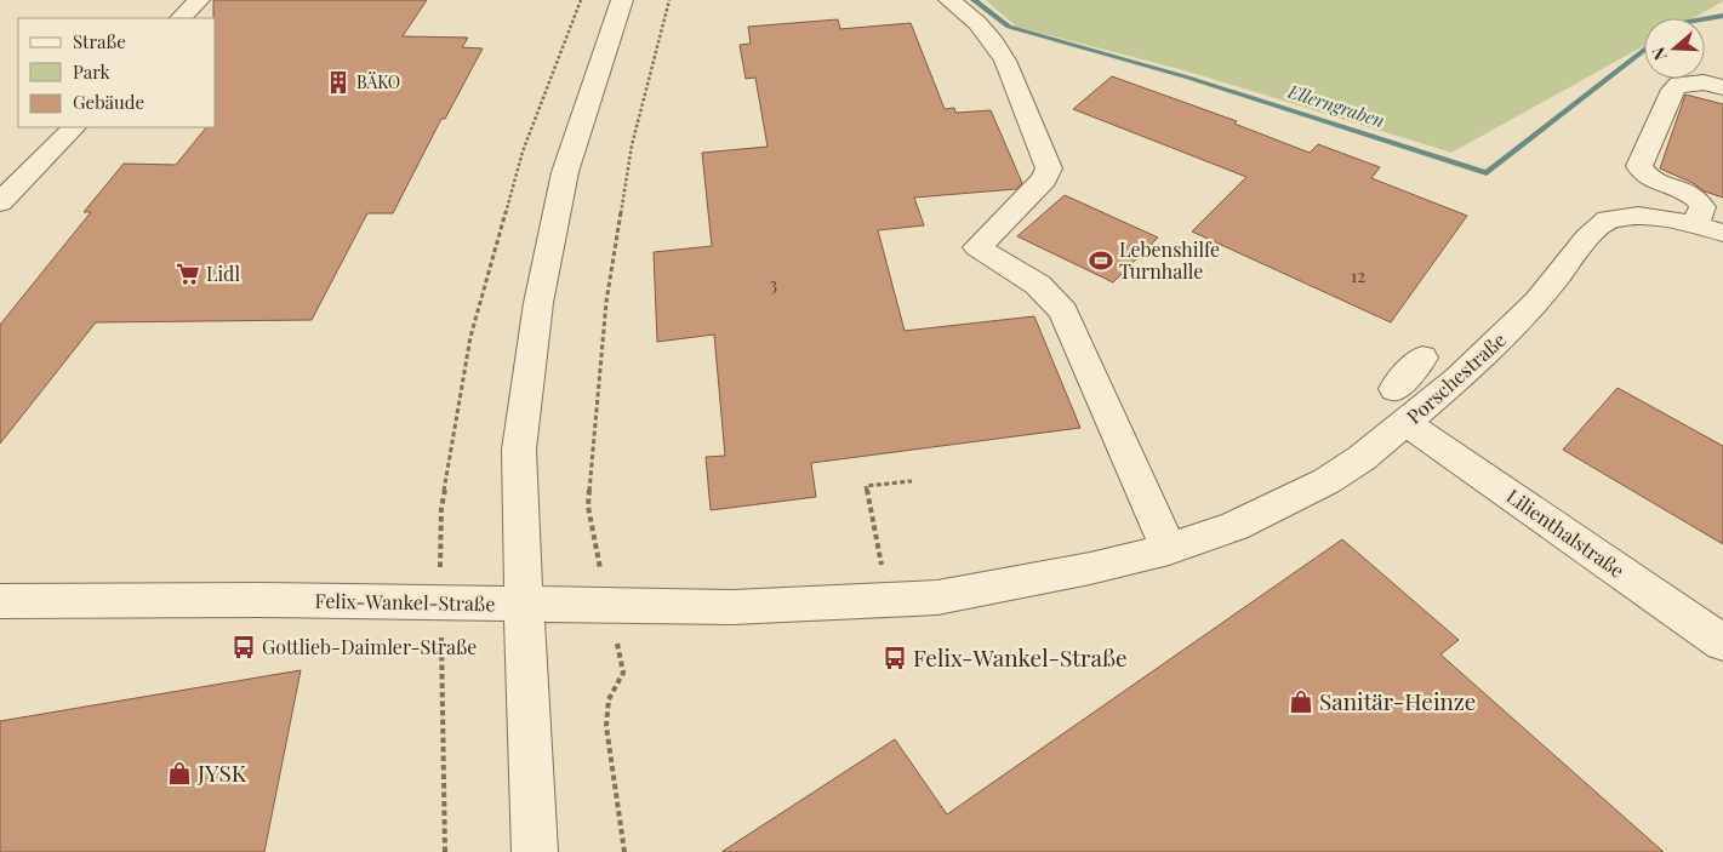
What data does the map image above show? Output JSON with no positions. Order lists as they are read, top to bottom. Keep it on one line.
{"streets":{"street":["Porschestraße","Lilienthalstraße","Felix-Wankel-Straße"]},"crossings":[["Porschestraße","Lilienthalstraße"],["Porschestraße","Felix-Wankel-Straße"]],"water":["Ellerngraben"],"places":{"building":["BÄKO"],"sports":["Lebenshilfe Turnhalle"],"supermarket":["Lidl"],"bus stop":["Gottlieb-Daimler-Straße","Felix-Wankel-Straße"],"shop":["Sanitär-Heinze","JYSK"]},"house_numbers":["12","3"],"legend":["Straße","Park","Gebäude"],"north":"left"}
